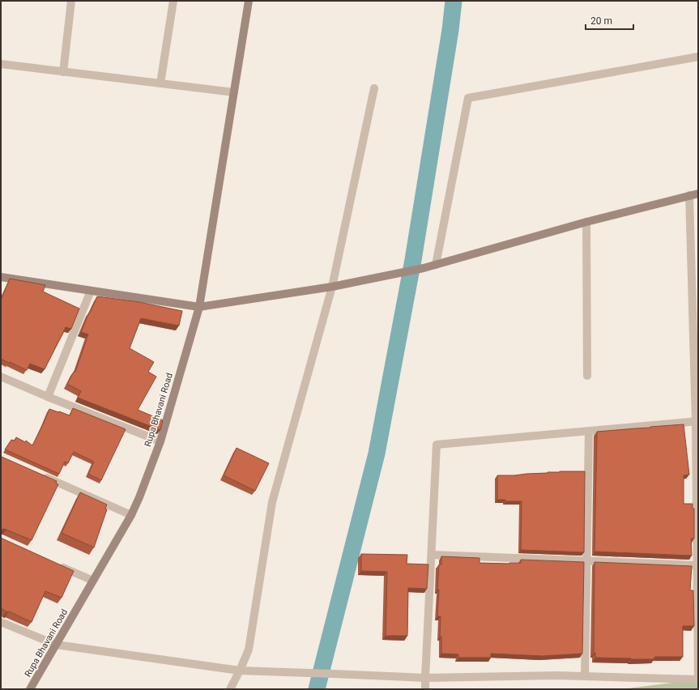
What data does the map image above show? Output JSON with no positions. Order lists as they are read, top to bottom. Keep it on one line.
{"streets":{"street":["Rupa Bhavani Road"]},"scale_bar":"20 m"}
